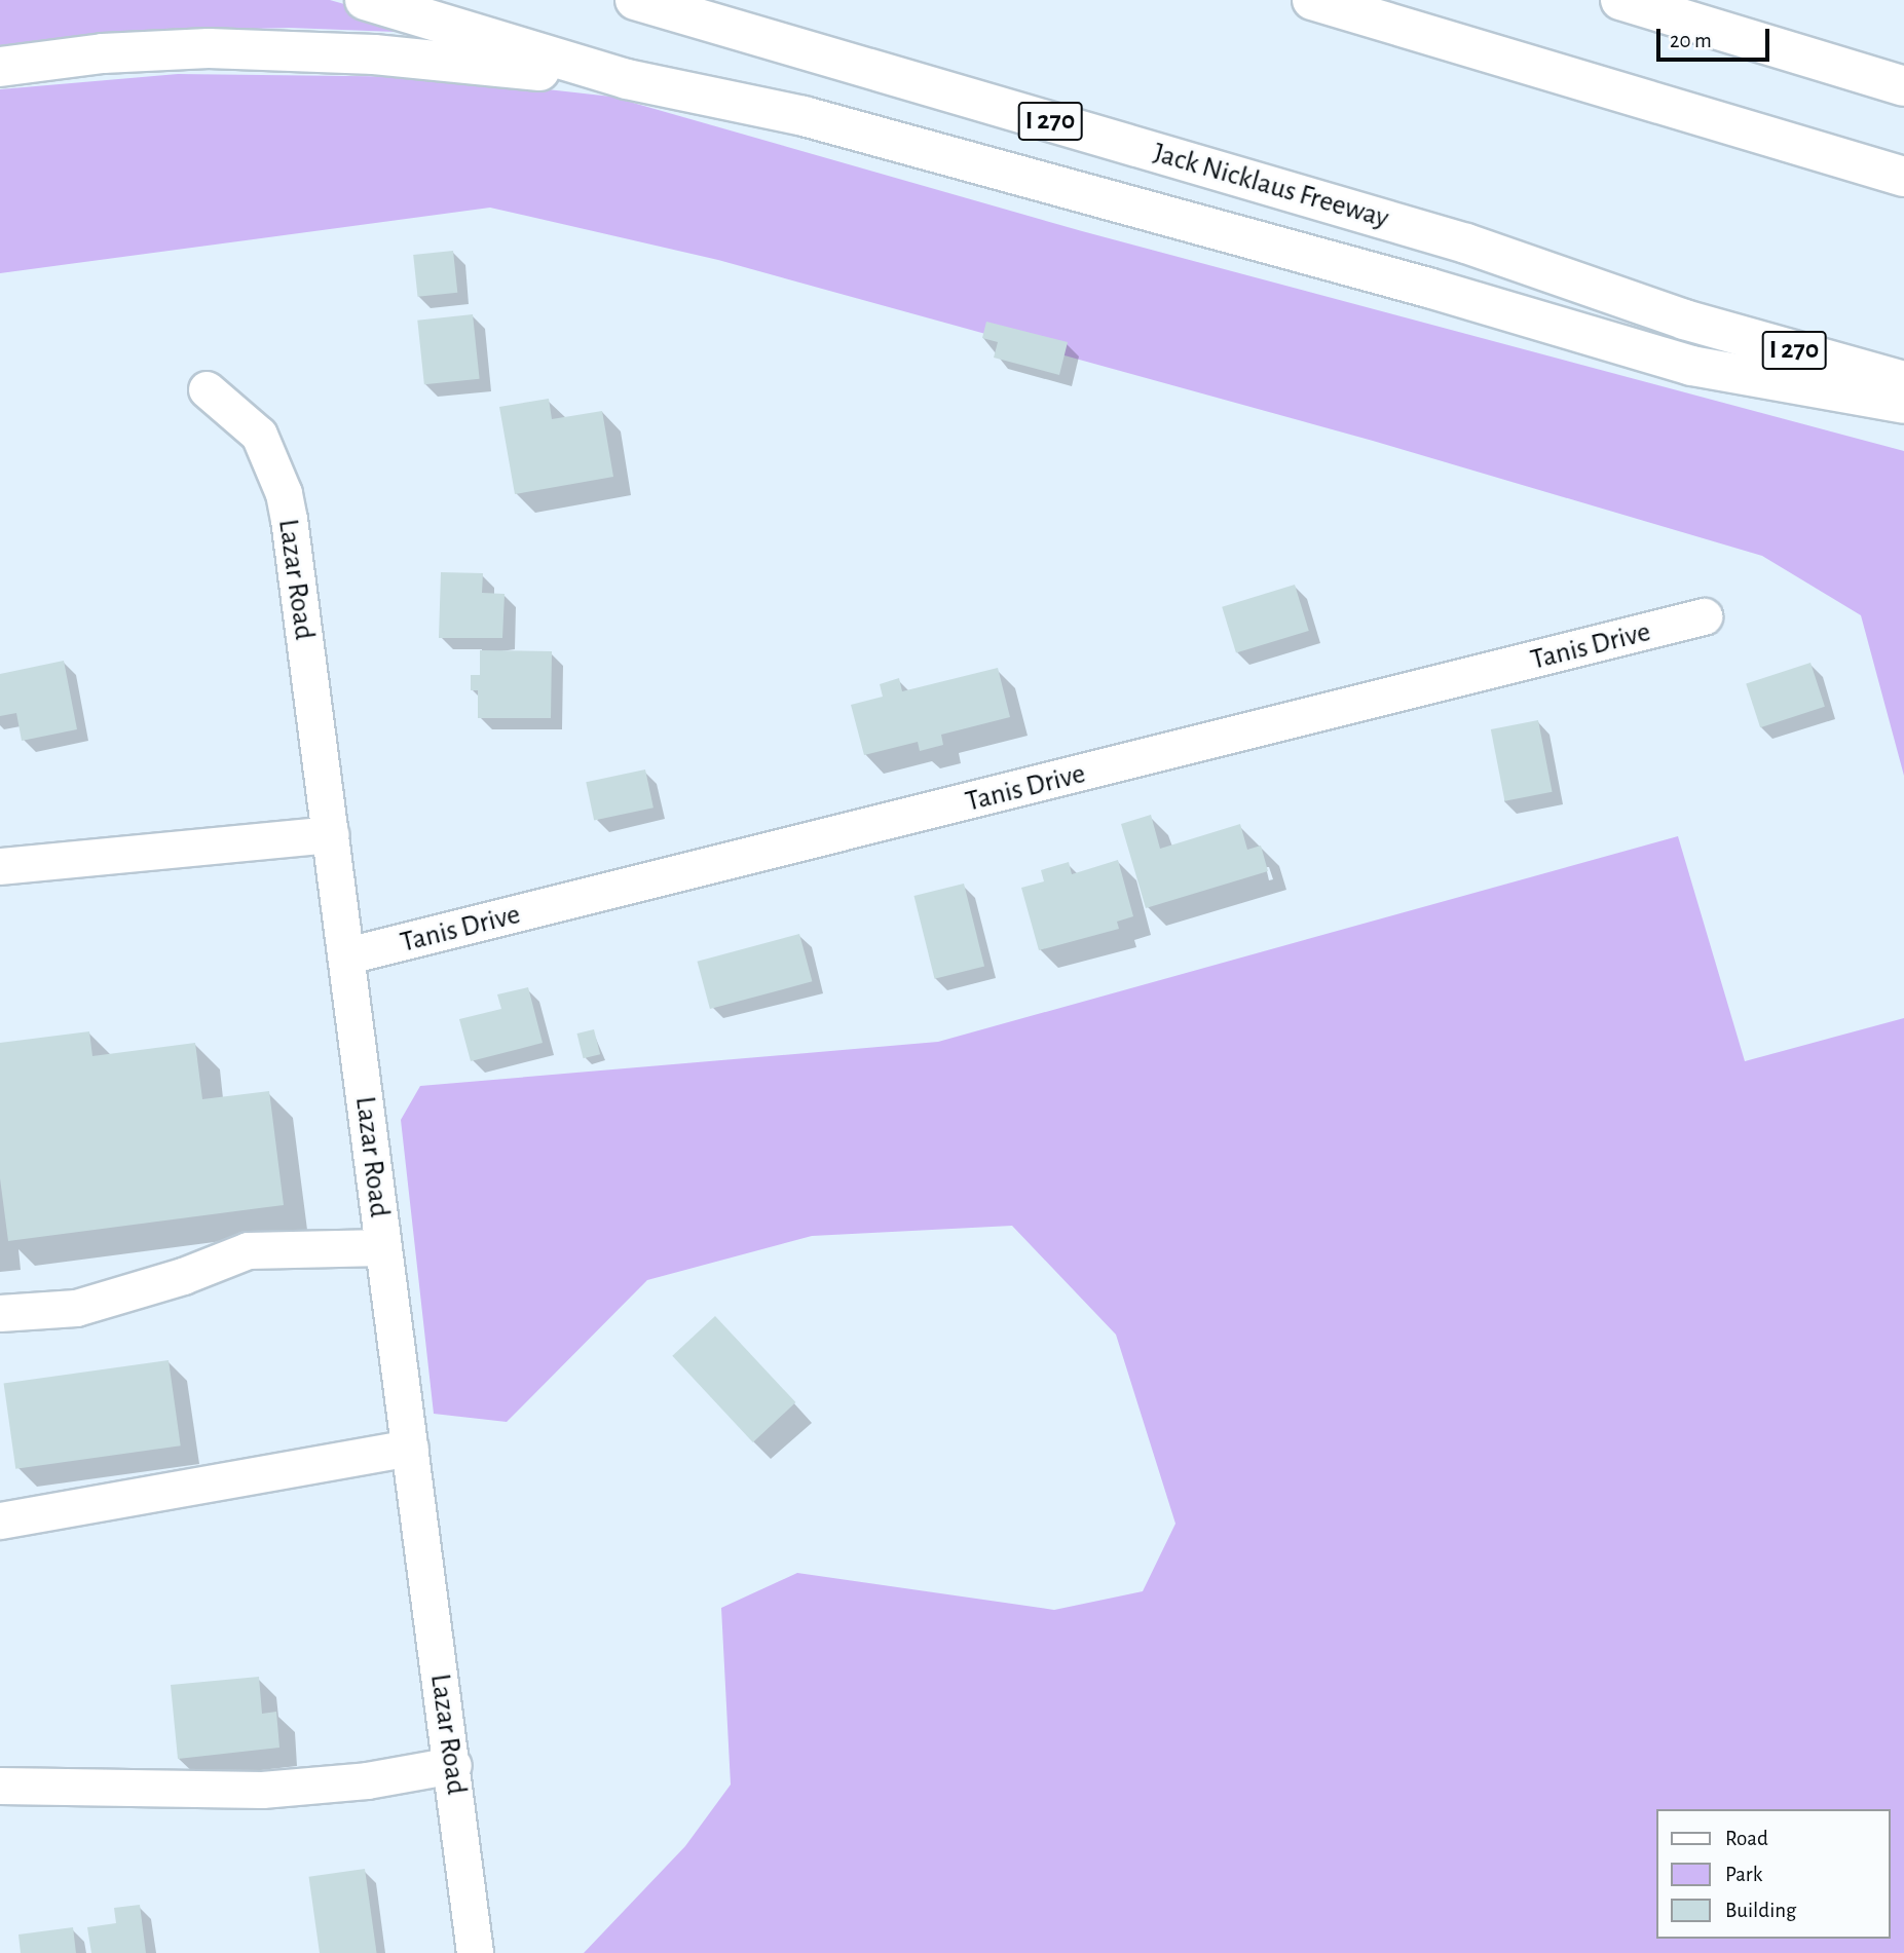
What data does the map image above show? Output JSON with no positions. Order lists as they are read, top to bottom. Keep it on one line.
{"streets":{"highway":["I 270","Jack Nicklaus Freeway"],"street":["Lazar Road","Tanis Drive"]},"crossings":[["Lazar Road","Tanis Drive"]],"legend":["Road","Park","Building"],"scale_bar":"20 m"}
